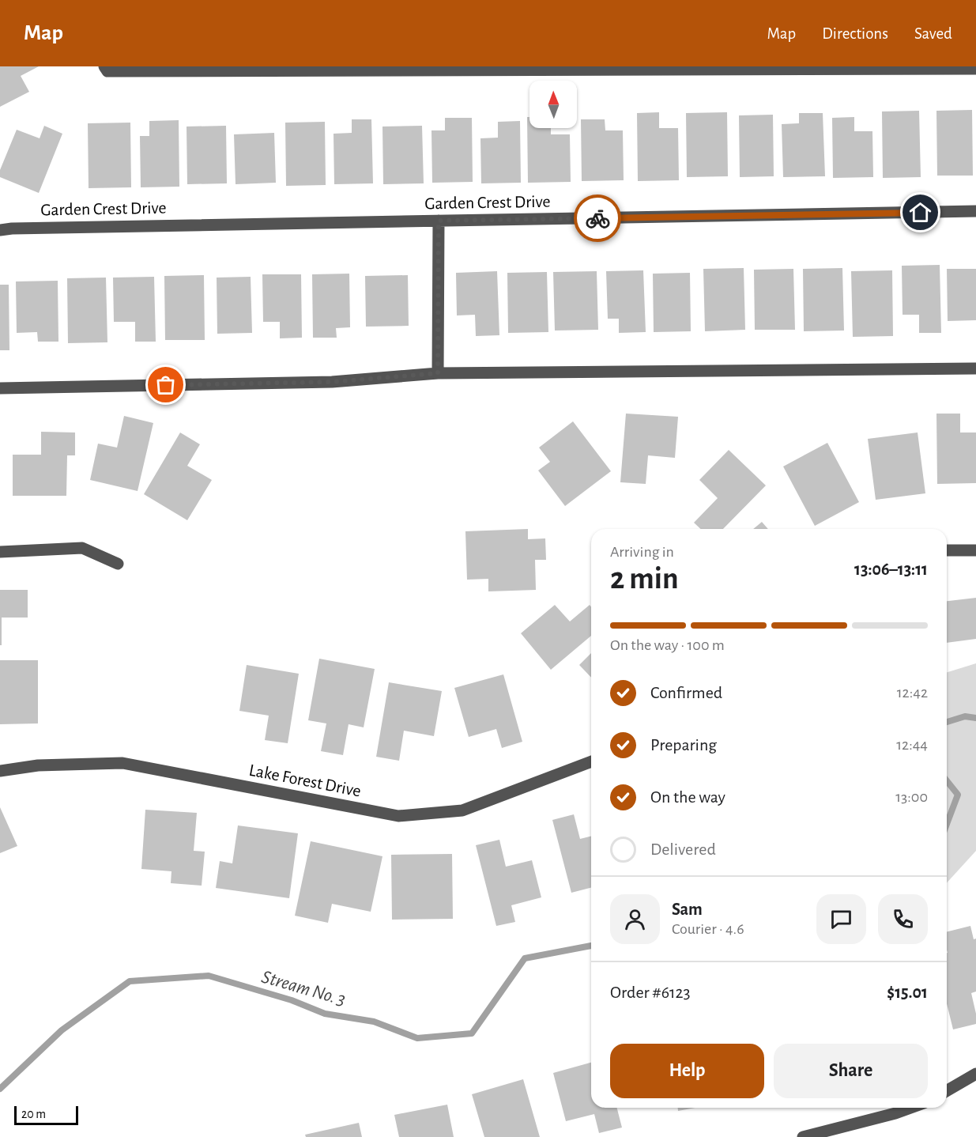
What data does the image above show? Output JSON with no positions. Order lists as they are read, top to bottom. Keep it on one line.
{"streets":{"street":["Garden Crest Drive","Lake Forest Drive"]},"water":["Stream No. 3"],"scale_bar":"20 m","north":"top","page":{"header":"Map","nav":["Map","Directions","Saved"],"heading":["2 min","Arriving in","13:06–13:11"],"panel":["Sam","Courier · 4.6","Order #6123","$15.01"],"bar":"On the way · 100 m","list":[["Confirmed","12:42"],["Preparing","12:44"],["On the way","13:00"],"Delivered"],"buttons":["Help","Share"],"scale":"20 m"}}
